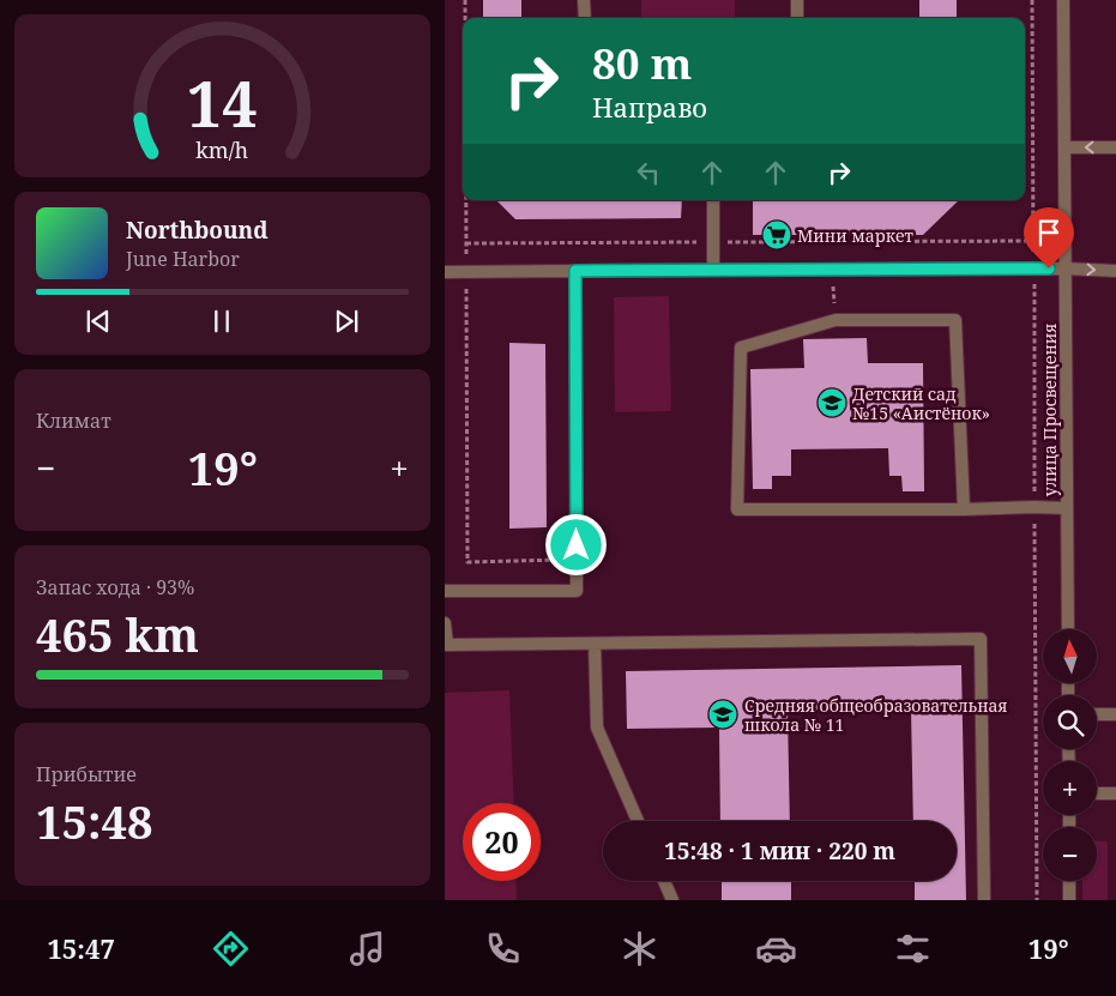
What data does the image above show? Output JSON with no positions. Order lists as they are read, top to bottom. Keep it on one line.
{"streets":{"street":["улица Просвещения"]},"places":{"supermarket":["Мини маркет"],"school or university":["Детский сад №15 «Аистёнок»","Средняя общеобразовательная школа № 11"]},"north":"top","page":{"turn":["80 m","Направо"],"song":["Northbound","June Harbor"],"tile":["Климат",["Запас хода · 93%","465 km"],["Прибытие","15:48"]],"heat":["−","19°","+"],"map_buttons":["+","−"],"limit":"20","trip":"15:48 · 1 мин · 220 m","tabs":["15:47","19°"],"gauge":["14","km/h"]}}
